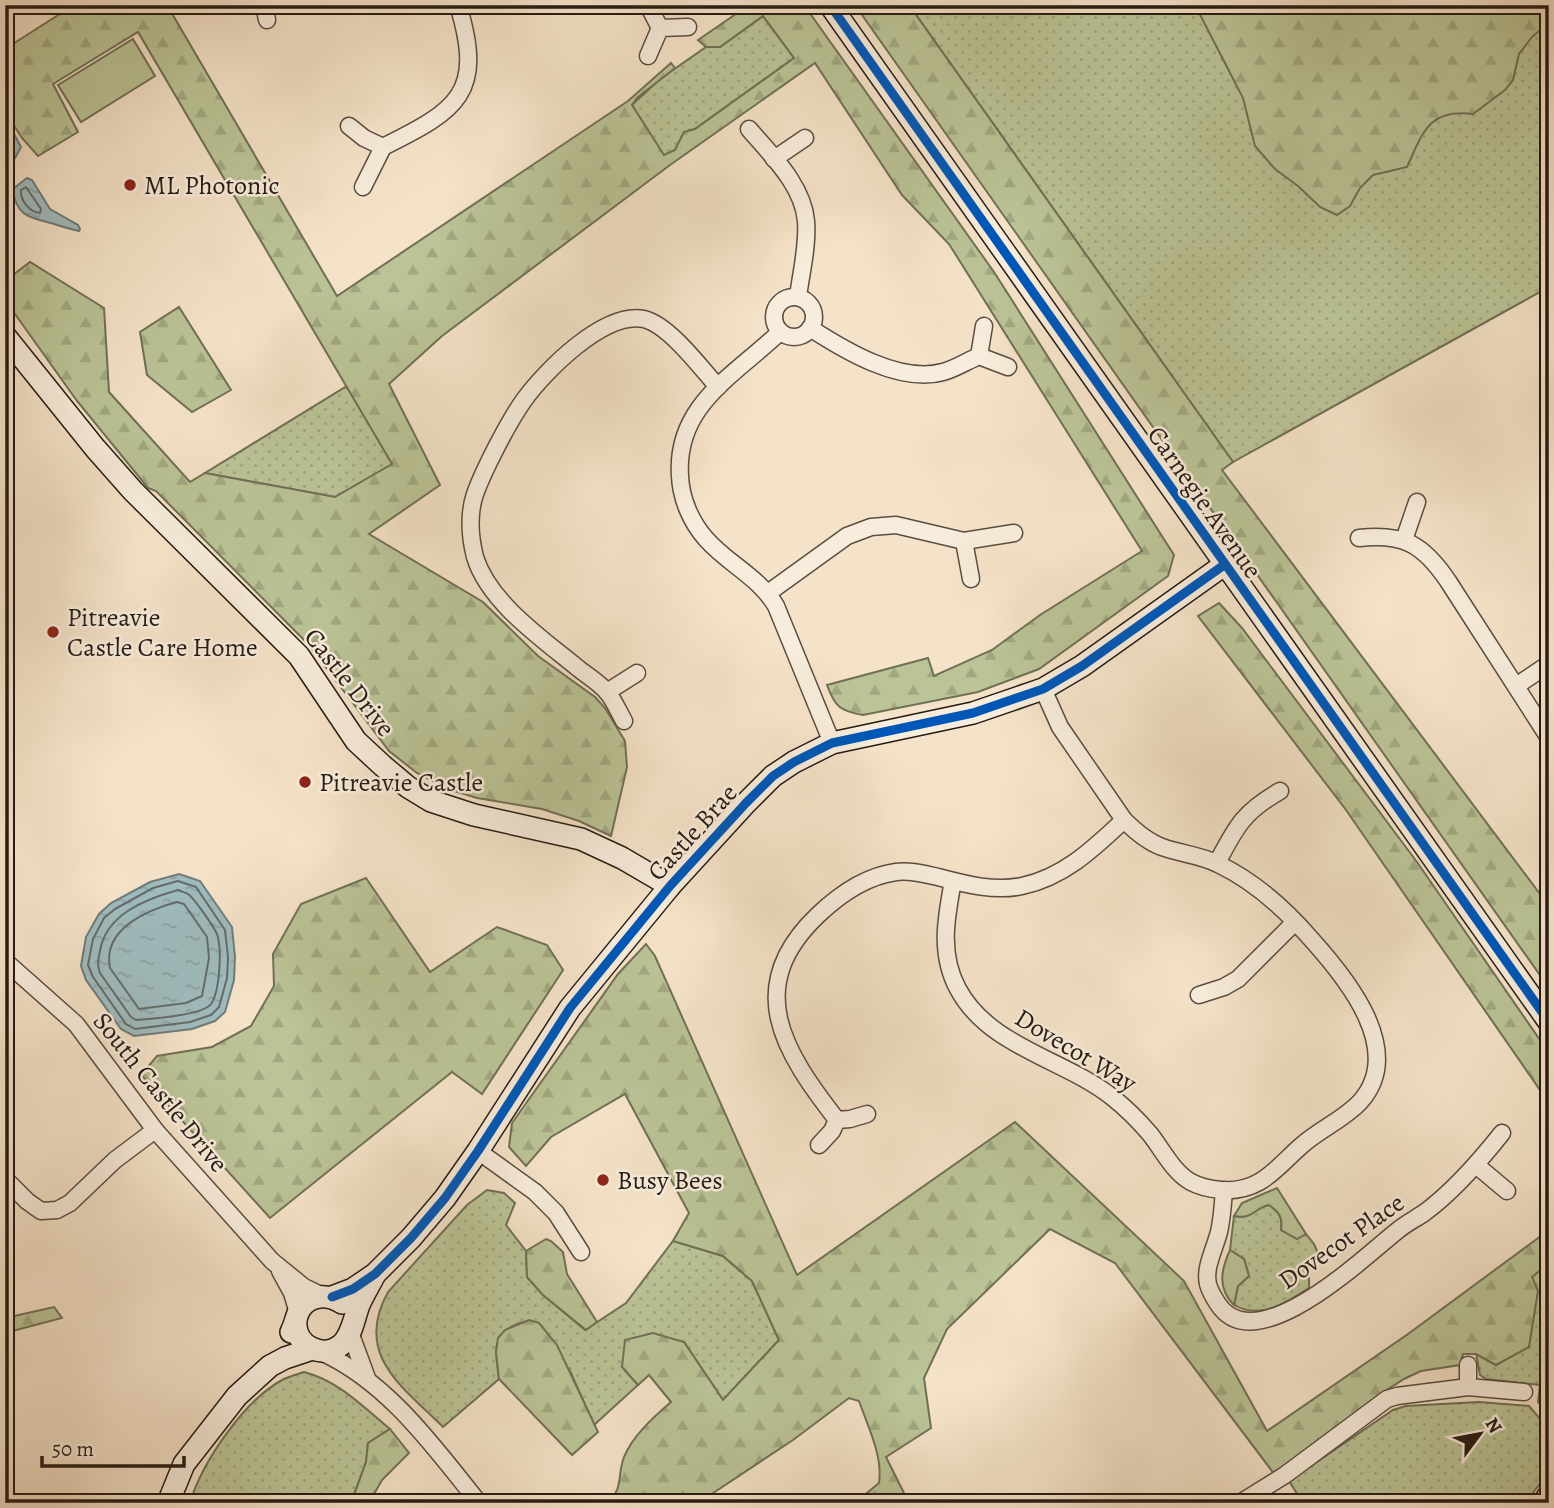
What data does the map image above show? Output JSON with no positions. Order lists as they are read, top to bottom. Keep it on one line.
{"streets":{"street":["Carnegie Avenue","Castle Drive","Castle Brae","Dovecot Way","South Castle Drive","Dovecot Place"]},"crossings":[["Carnegie Avenue","Castle Brae"],["Castle Drive","Castle Brae"],["Castle Brae","Dovecot Way"],["Castle Brae","South Castle Drive"],["Dovecot Way","Dovecot Place"]],"places":["ML Photonic","Pitreavie Castle Care Home","Pitreavie Castle","Busy Bees"],"scale_bar":"50 m","north":"top right"}
